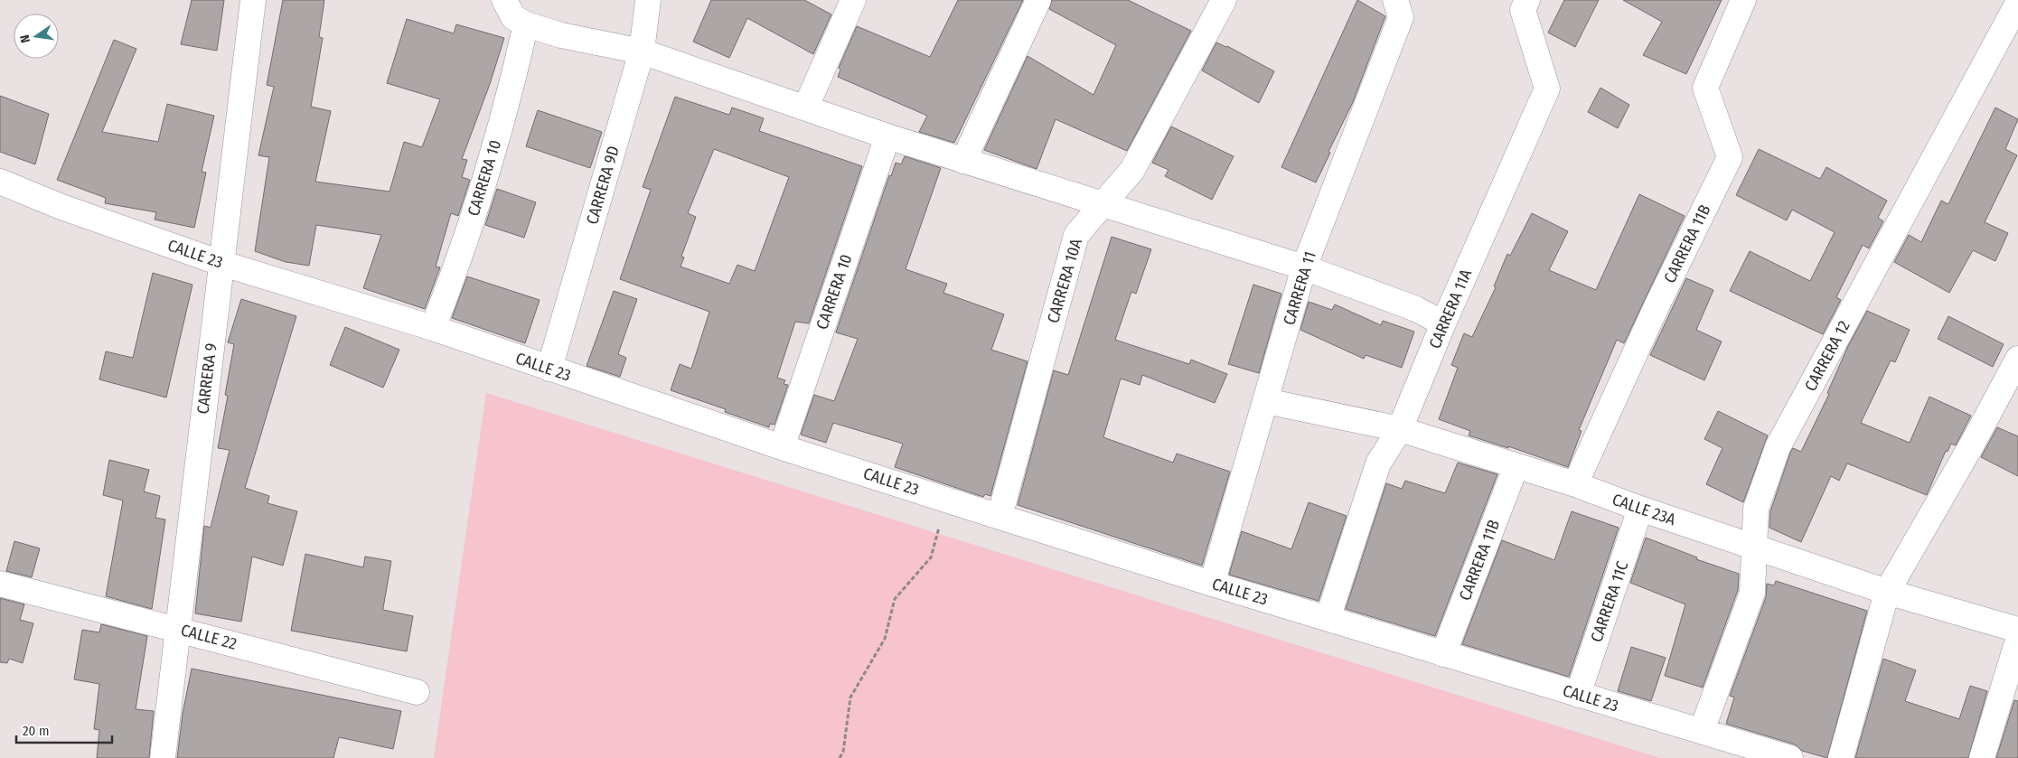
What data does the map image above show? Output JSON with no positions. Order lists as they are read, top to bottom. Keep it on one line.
{"streets":{"street":["CARRERA 10","CARRERA 9D","CARRERA 11B","CALLE 23","CARRERA 10A","CARRERA 11","CARRERA 11A","CARRERA 12","CARRERA 9","CALLE 23A","CARRERA 11C","CALLE 22"]},"crossings":[["CARRERA 10","CALLE 23"],["CARRERA 9D","CALLE 23"],["CARRERA 11B","CALLE 23"],["CARRERA 11B","CALLE 23A"],["CALLE 23","CARRERA 10A"],["CALLE 23","CARRERA 11"],["CALLE 23","CARRERA 11A"],["CALLE 23","CARRERA 12"],["CALLE 23","CARRERA 9"],["CALLE 23","CARRERA 11C"],["CARRERA 11","CALLE 23A"],["CARRERA 11A","CALLE 23A"],["CARRERA 12","CALLE 23A"],["CARRERA 9","CALLE 22"],["CALLE 23A","CARRERA 11C"]],"scale_bar":"20 m","north":"left"}
